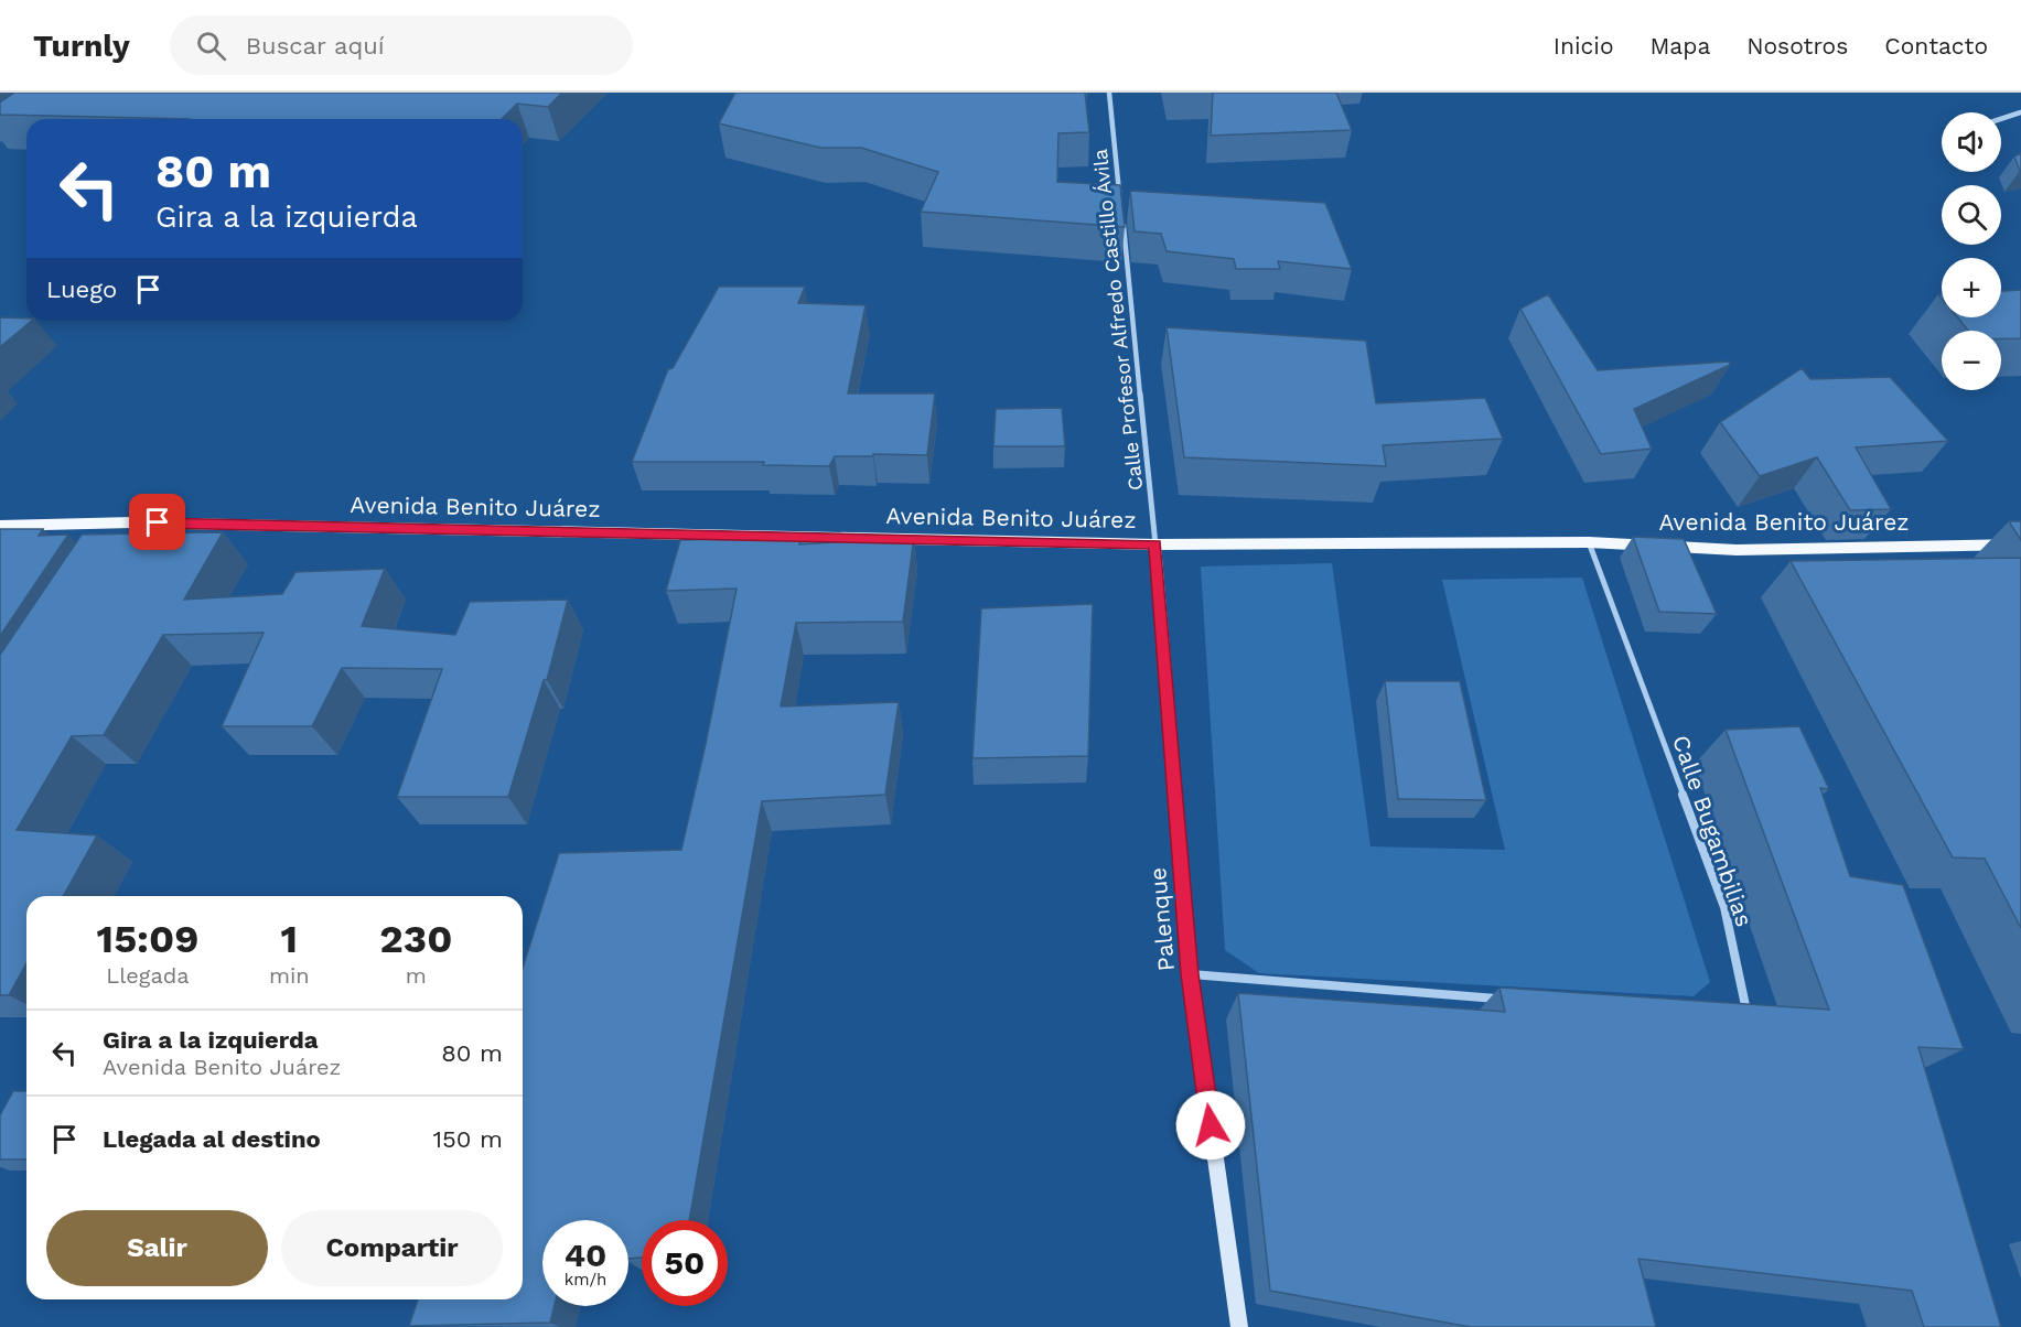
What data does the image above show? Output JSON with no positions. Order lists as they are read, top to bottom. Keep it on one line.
{"streets":{"main road":["Avenida Benito Juárez","Palenque"],"street":["Calle Profesor Alfredo Castillo Ávila","Calle Bugambilias"]},"crossings":[["Calle Profesor Alfredo Castillo Ávila","Avenida Benito Juárez"],["Calle Profesor Alfredo Castillo Ávila","Palenque"],["Avenida Benito Juárez","Calle Bugambilias"],["Avenida Benito Juárez","Palenque"]],"page":{"header":"Turnly","search":"Buscar aquí","nav":["Inicio","Mapa","Nosotros","Contacto"],"map_buttons":["+","−"],"turn":["80 m","Gira a la izquierda"],"then":"Luego","eta":["15:09","Llegada","1","min","230","m"],"list":[{"name":"Gira a la izquierda","note":"Avenida Benito Juárez","value":"80 m"},{"name":"Llegada al destino","value":"150 m"}],"buttons":["Salir","Compartir"],"speed":"40 km/h","limit":"50"}}
